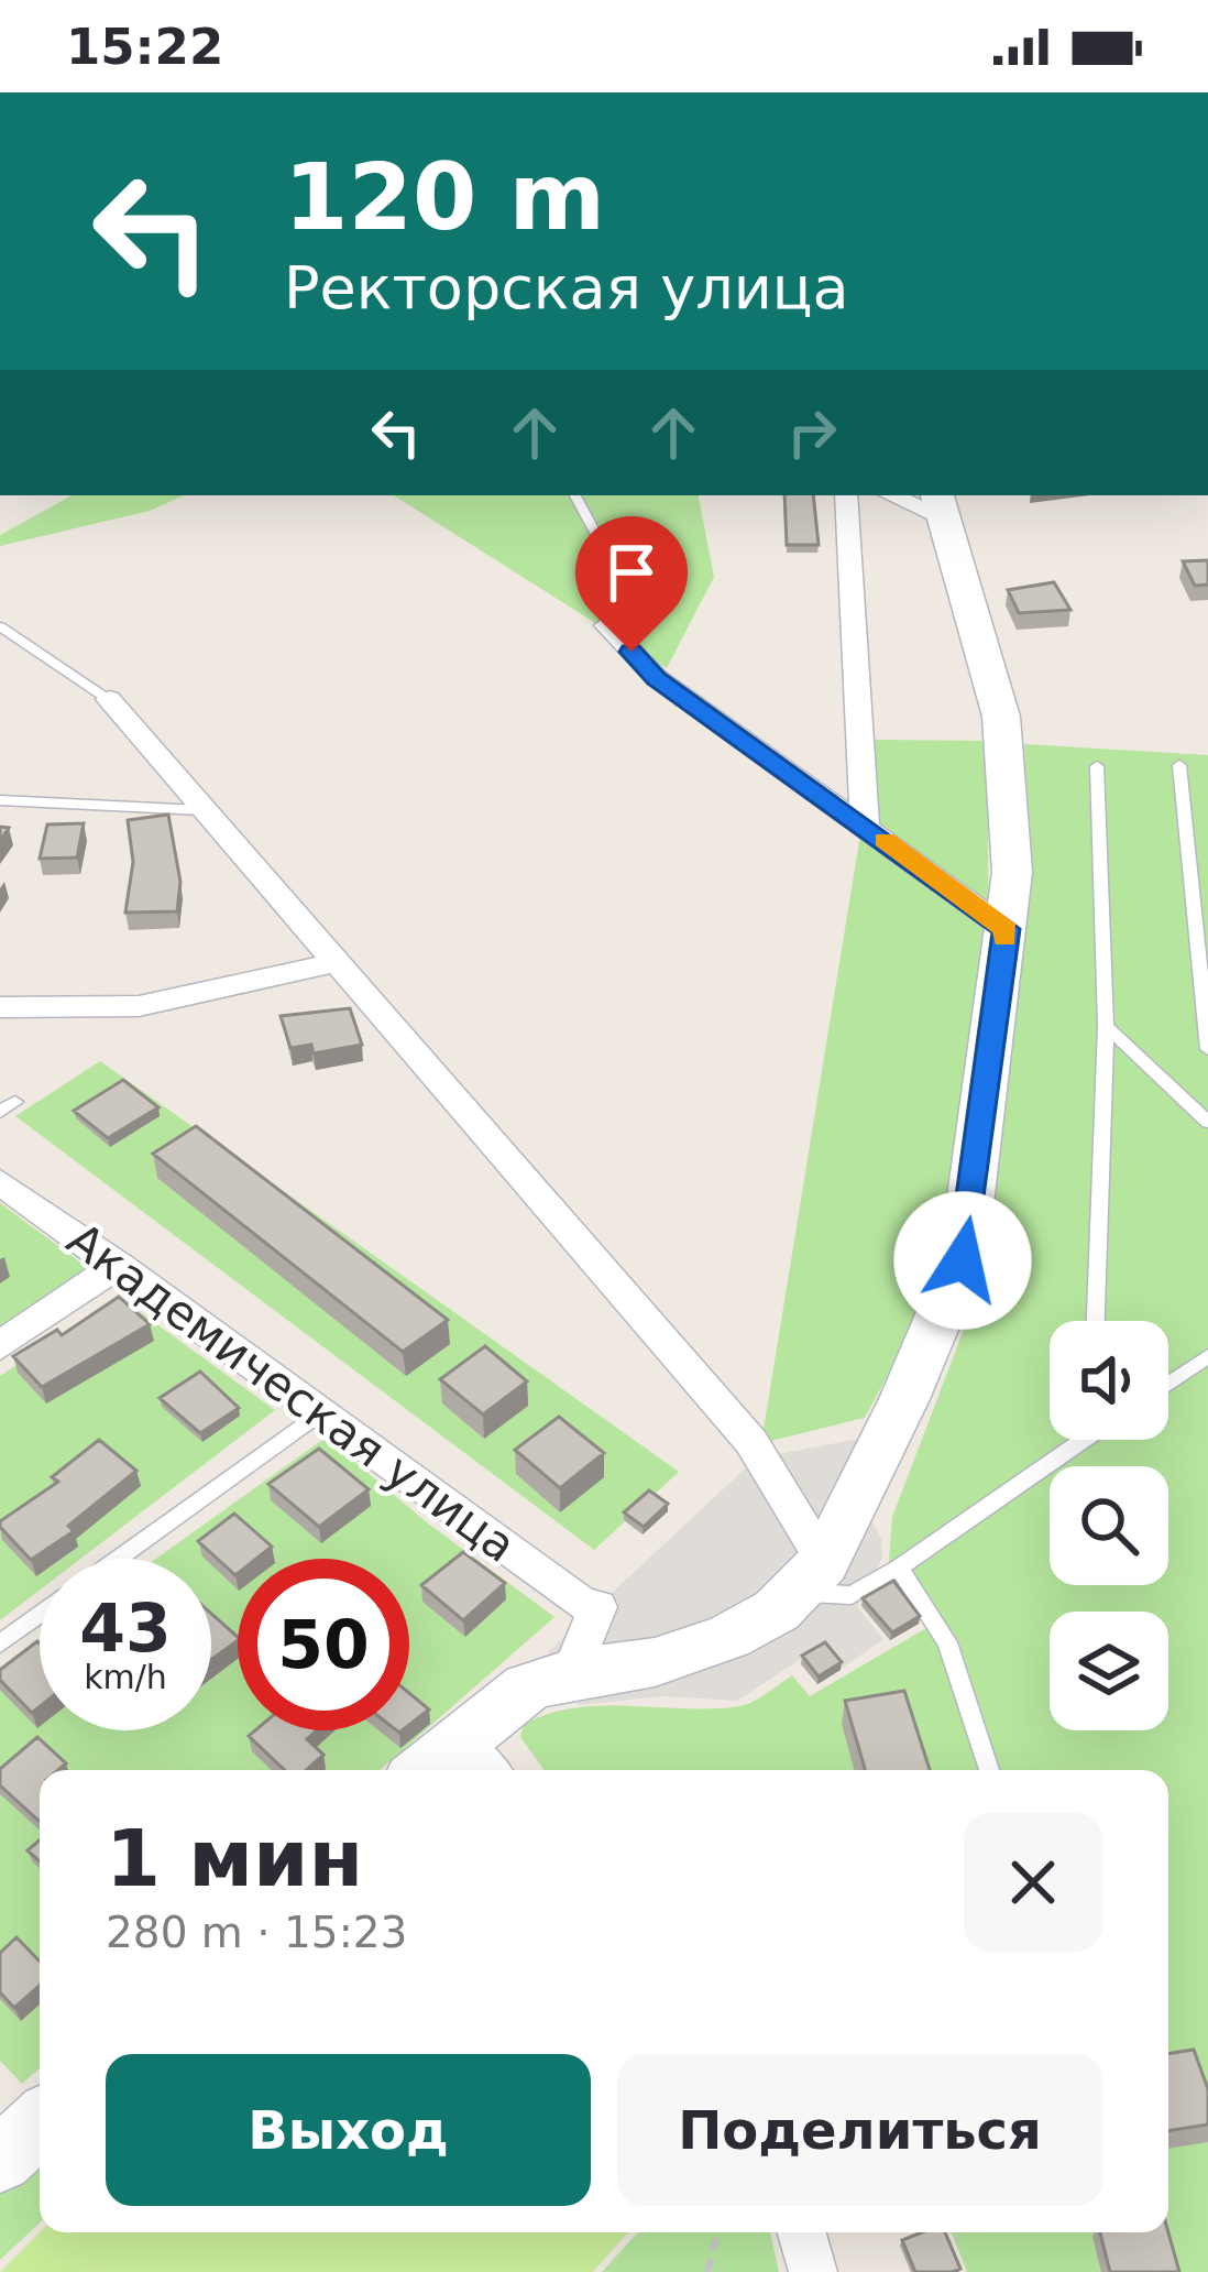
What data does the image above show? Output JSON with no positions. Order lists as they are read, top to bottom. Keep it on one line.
{"streets":{"street":["Академическая улица"]},"page":{"status":"15:22","turn":["120 m","Ректорская улица"],"speed":"43 km/h","limit":"50","heading":["1 мин","280 m · 15:23"],"buttons":["Выход","Поделиться"]}}
